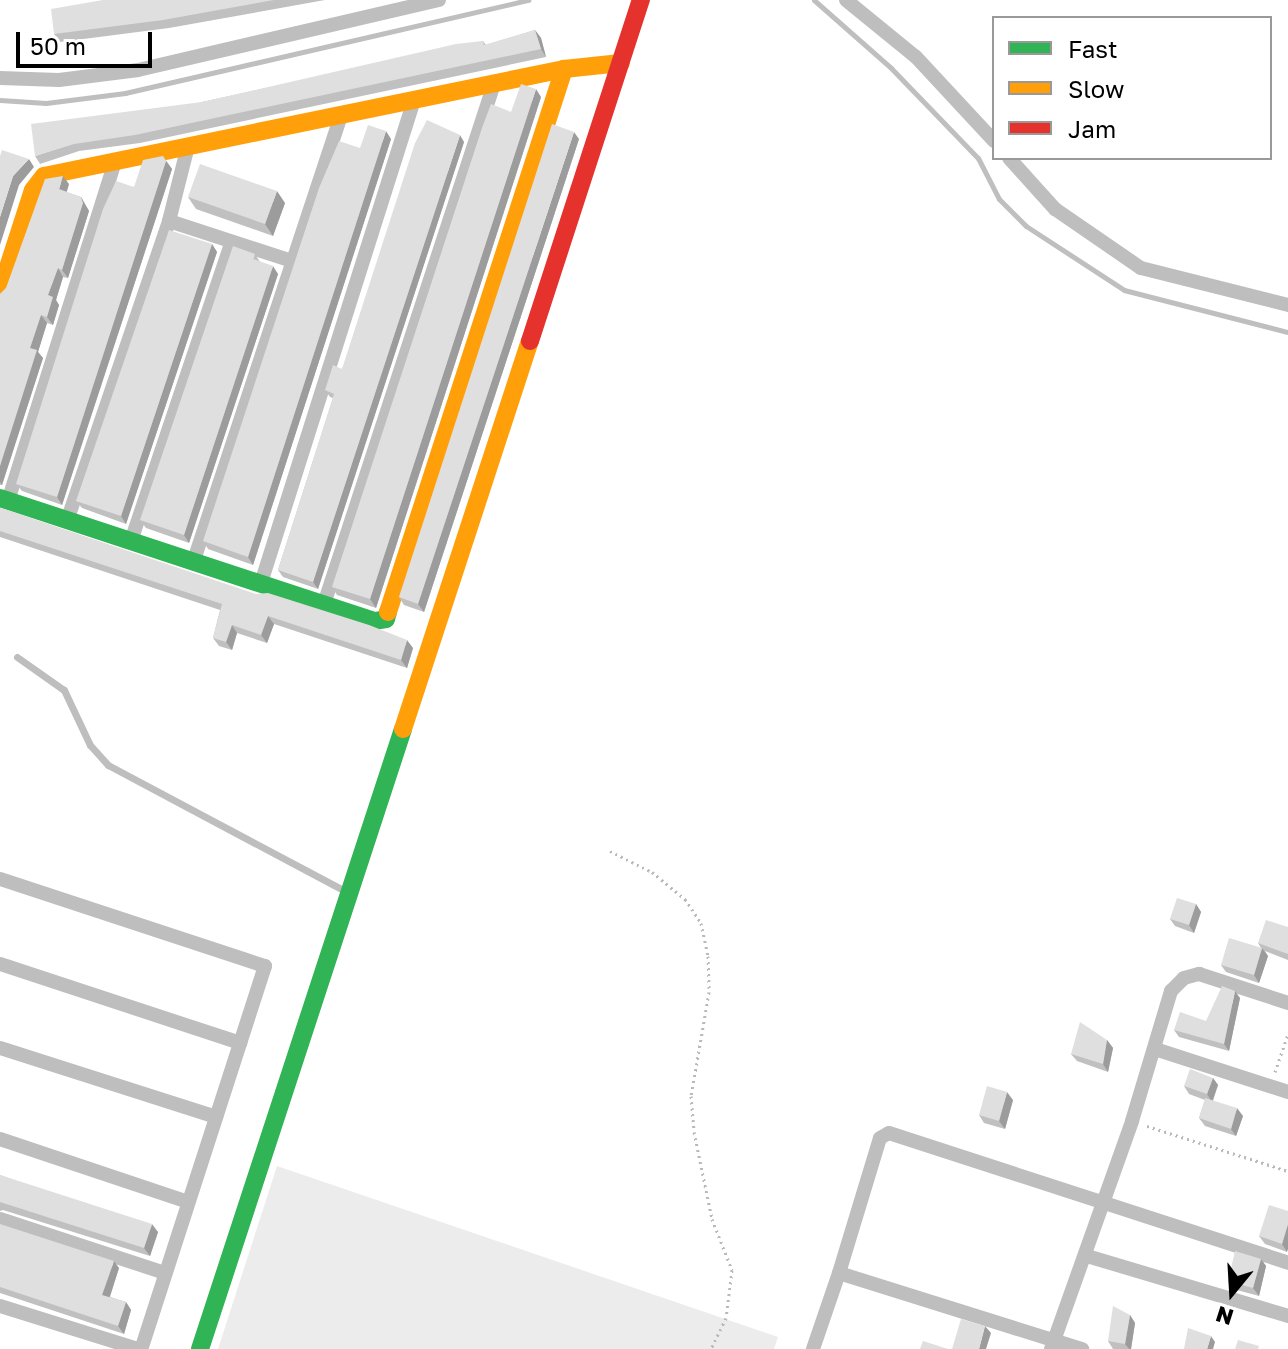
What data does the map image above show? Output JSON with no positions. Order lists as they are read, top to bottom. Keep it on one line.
{"legend":["Fast","Slow","Jam"],"scale_bar":"50 m","north":"bottom"}
